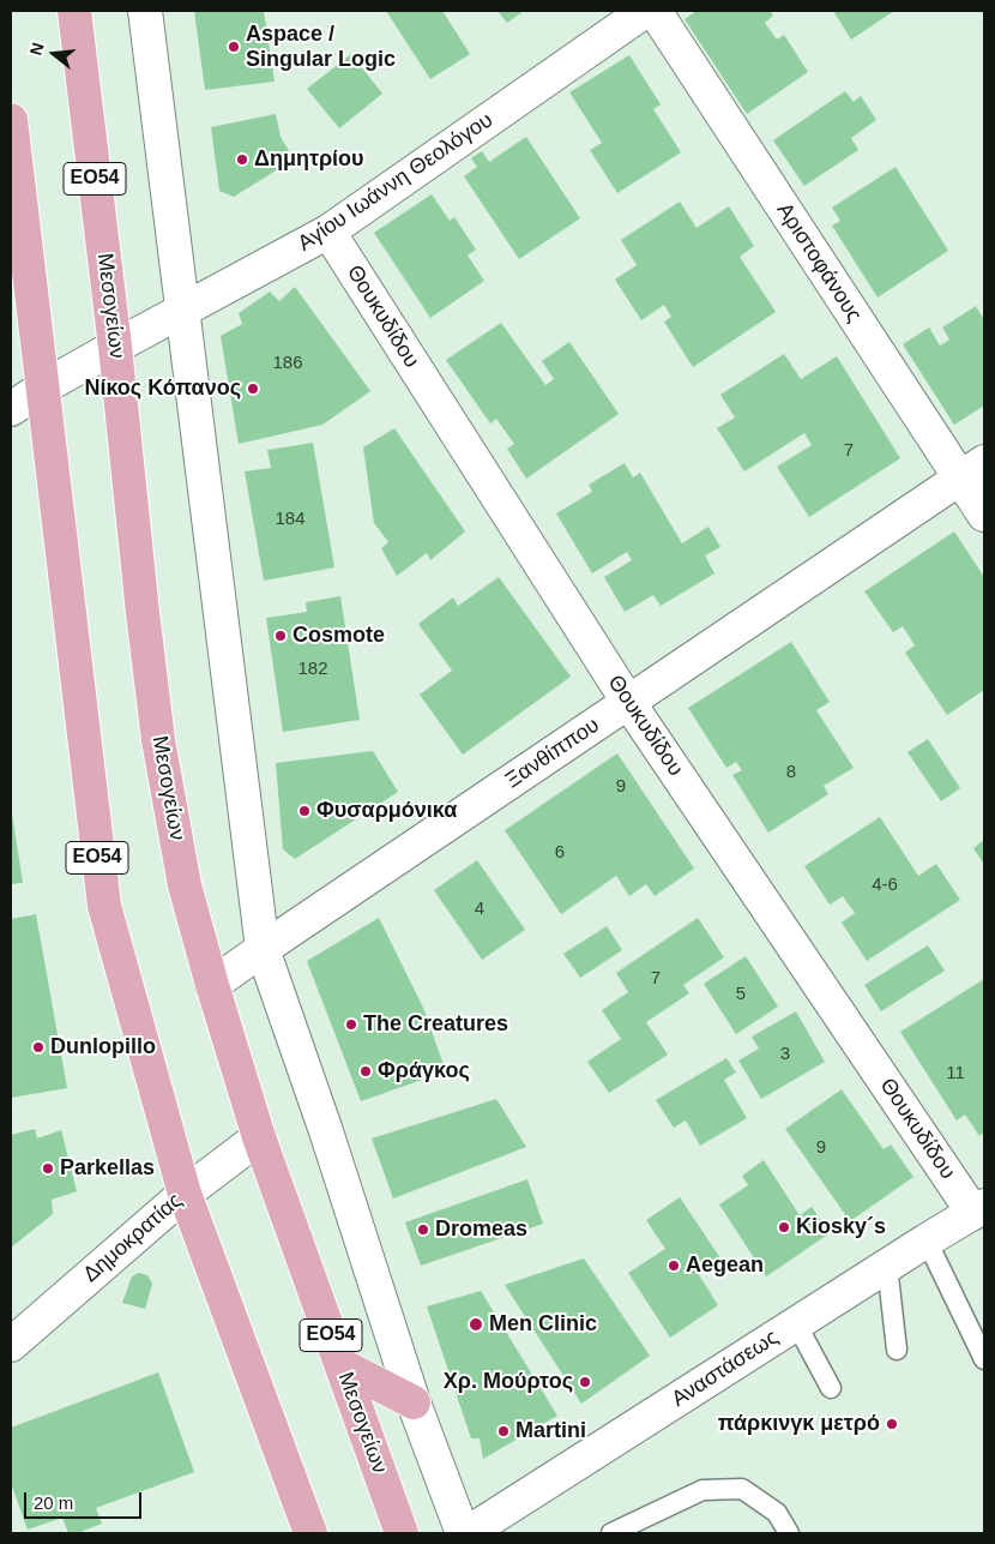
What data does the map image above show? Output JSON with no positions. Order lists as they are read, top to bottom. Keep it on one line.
{"streets":{"main road":["ΕΟ54","Μεσογείων"],"street":["Αγίου Ιωάννη Θεολόγου","Αριστοφάνους","Θουκυδίδου","Ξανθίππου","Δημοκρατίας","Αναστάσεως"]},"crossings":[["ΕΟ54","Αγίου Ιωάννη Θεολόγου"],["ΕΟ54","Δημοκρατίας"],["Αγίου Ιωάννη Θεολόγου","Μεσογείων"],["Αγίου Ιωάννη Θεολόγου","Θουκυδίδου"],["Αριστοφάνους","Ξανθίππου"],["Μεσογείων","Ξανθίππου"],["Μεσογείων","Δημοκρατίας"],["Θουκυδίδου","Ξανθίππου"],["Θουκυδίδου","Αναστάσεως"]],"places":["Aspace / Singular Logic","Δημητρίου","Νίκος Κόπανος","Cosmote","Φυσαρμόνικα","The Creatures","Dunlopillo","Φράγκος","Parkellas","Kiosky´s","Dromeas","Aegean","Men Clinic","Χρ. Μούρτος","πάρκινγκ μετρό","Martini"],"house_numbers":["186","7","184","182","8","9","6","4-6","4","7","5","3","11","9"],"scale_bar":"20 m","north":"left"}
